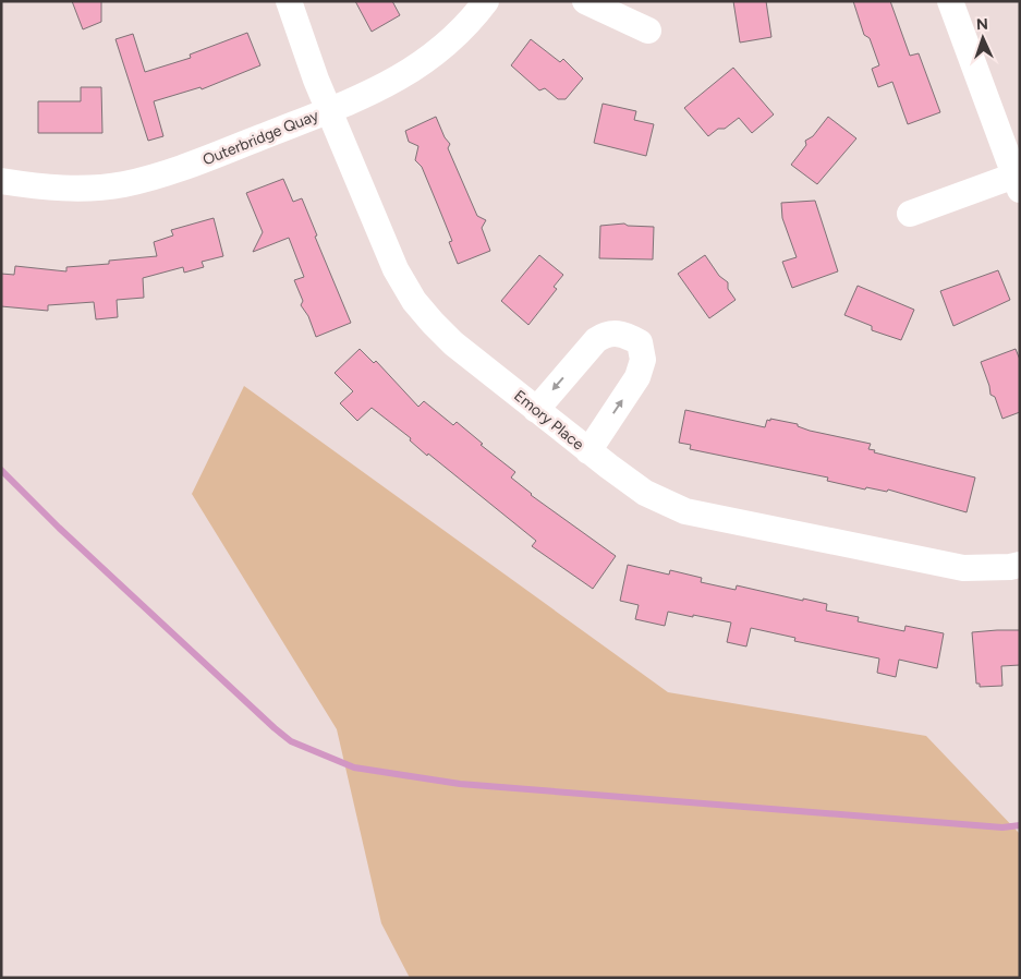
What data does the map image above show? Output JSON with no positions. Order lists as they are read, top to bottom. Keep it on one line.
{"streets":{"street":["Outerbridge Quay","Emory Place"]},"crossings":[["Outerbridge Quay","Emory Place"]],"north":"top"}
